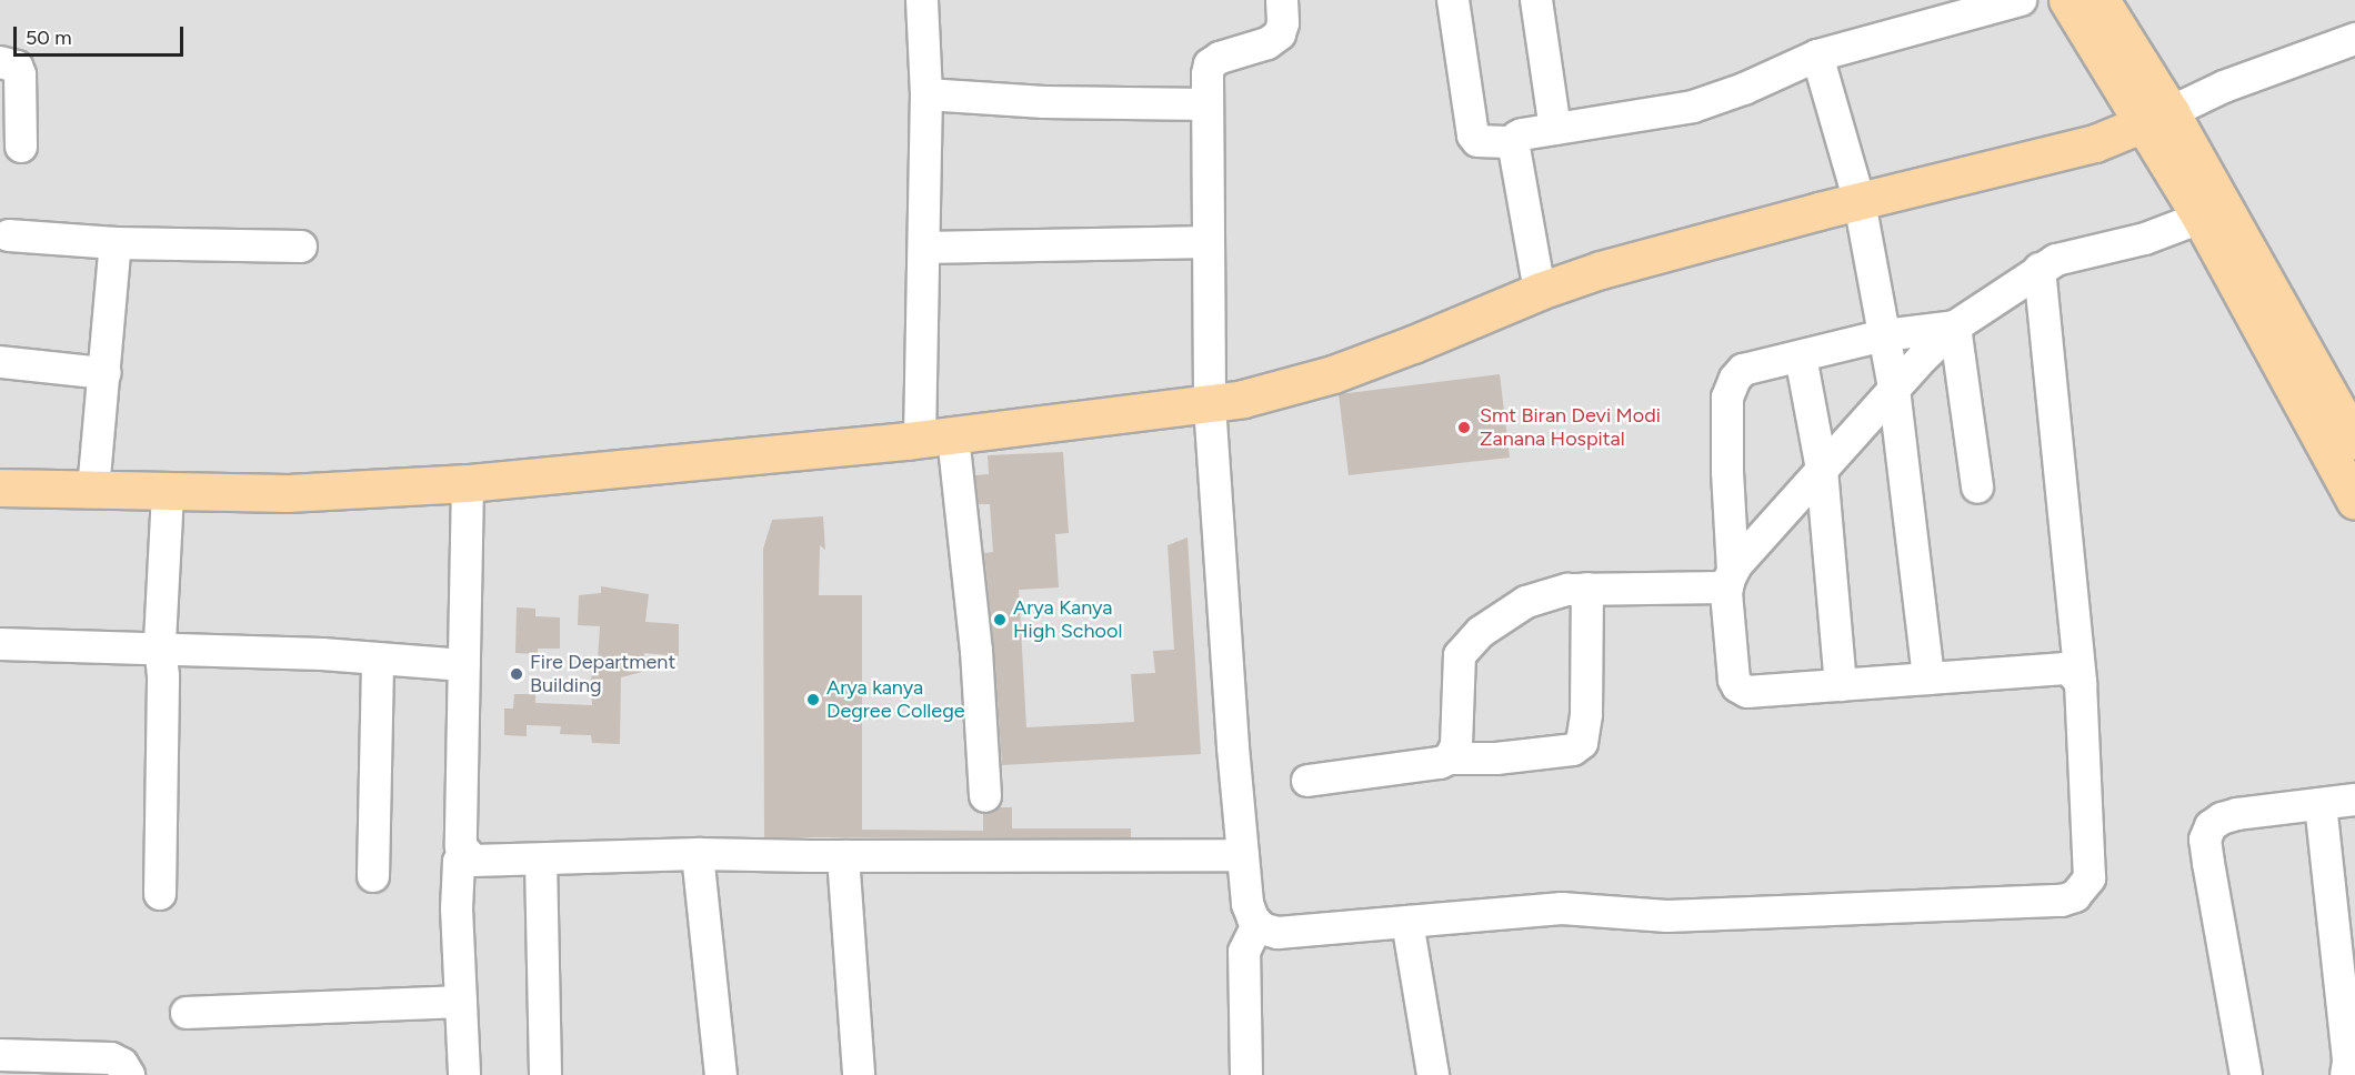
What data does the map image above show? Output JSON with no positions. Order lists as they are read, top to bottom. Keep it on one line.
{"places":["Smt Biran Devi Modi Zanana Hospital","Arya Kanya High School","Fire Department Building","Arya kanya Degree College"],"scale_bar":"50 m"}
